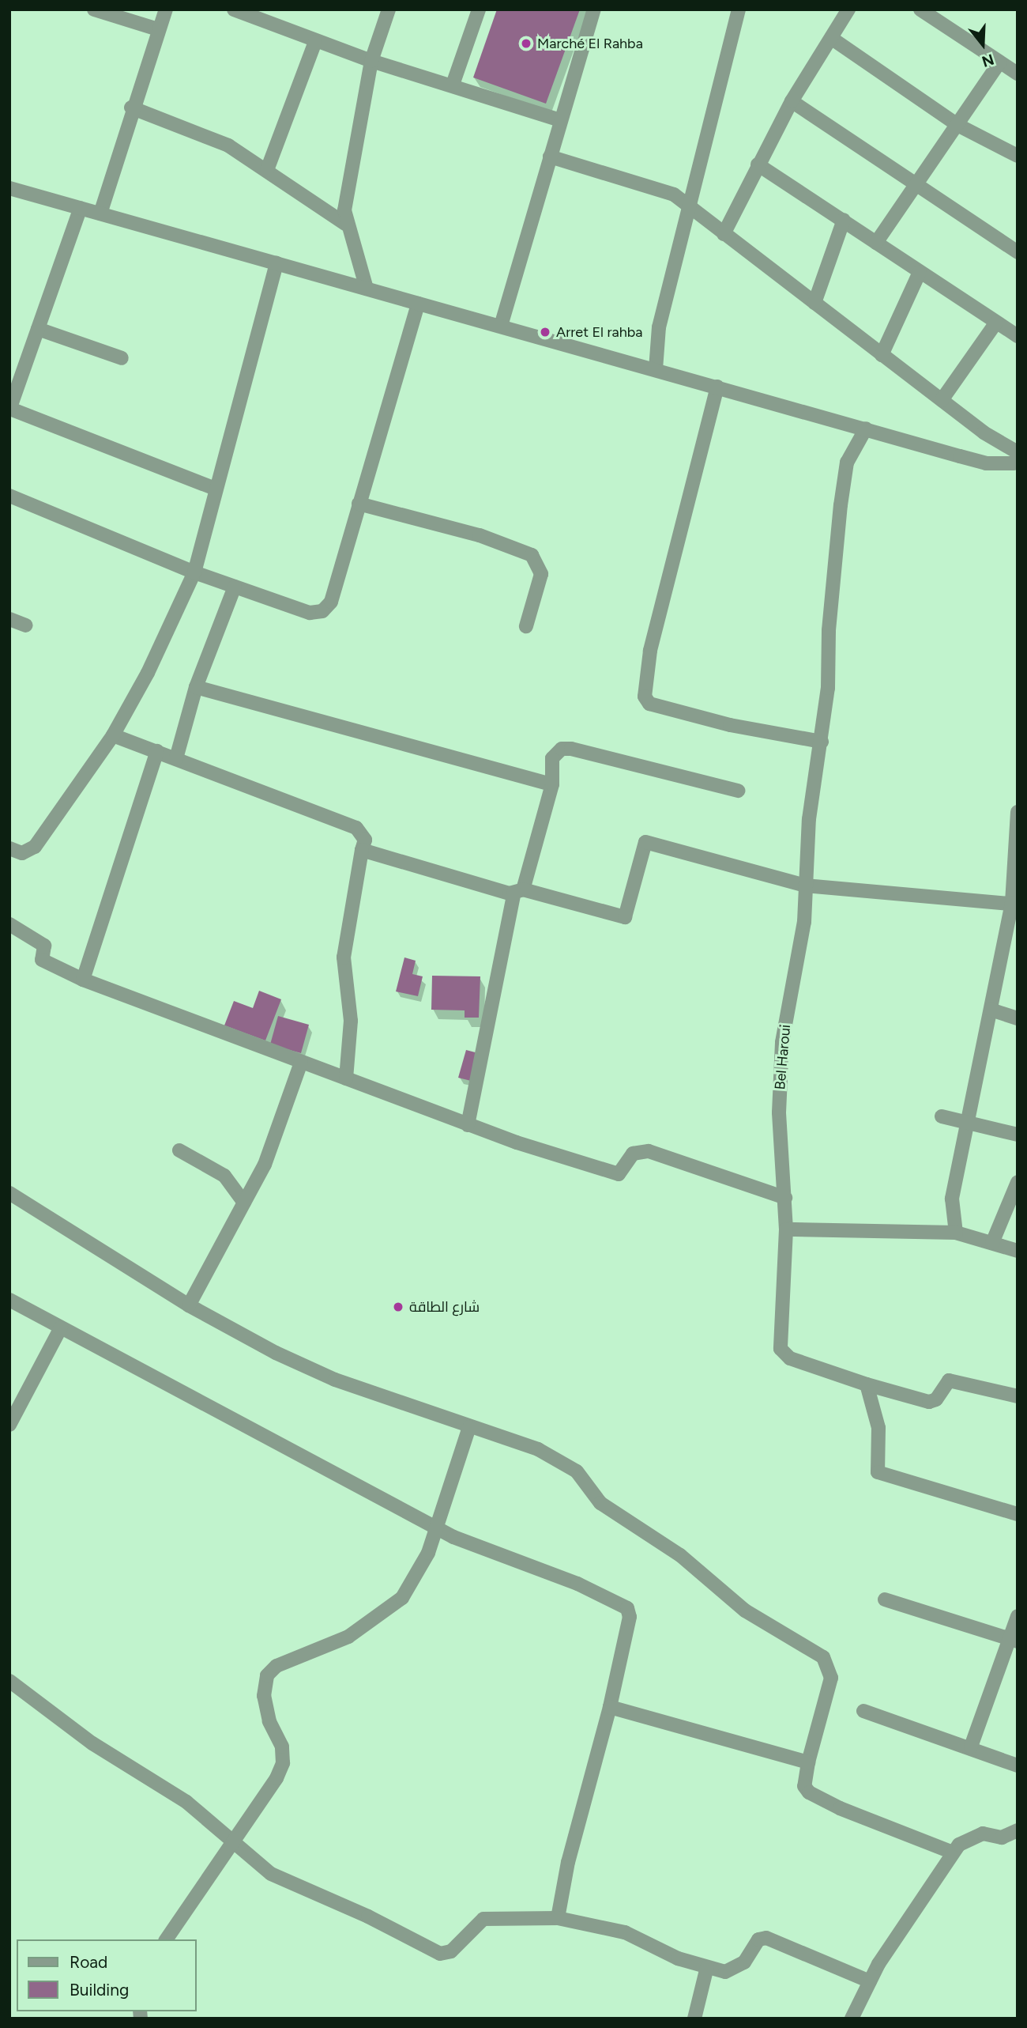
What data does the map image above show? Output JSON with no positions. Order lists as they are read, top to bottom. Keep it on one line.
{"streets":{"street":["Bel Haroui"]},"places":["Marché El Rahba","Arret El rahba","شارع الطاقة"],"legend":["Road","Building"],"north":"bottom"}
